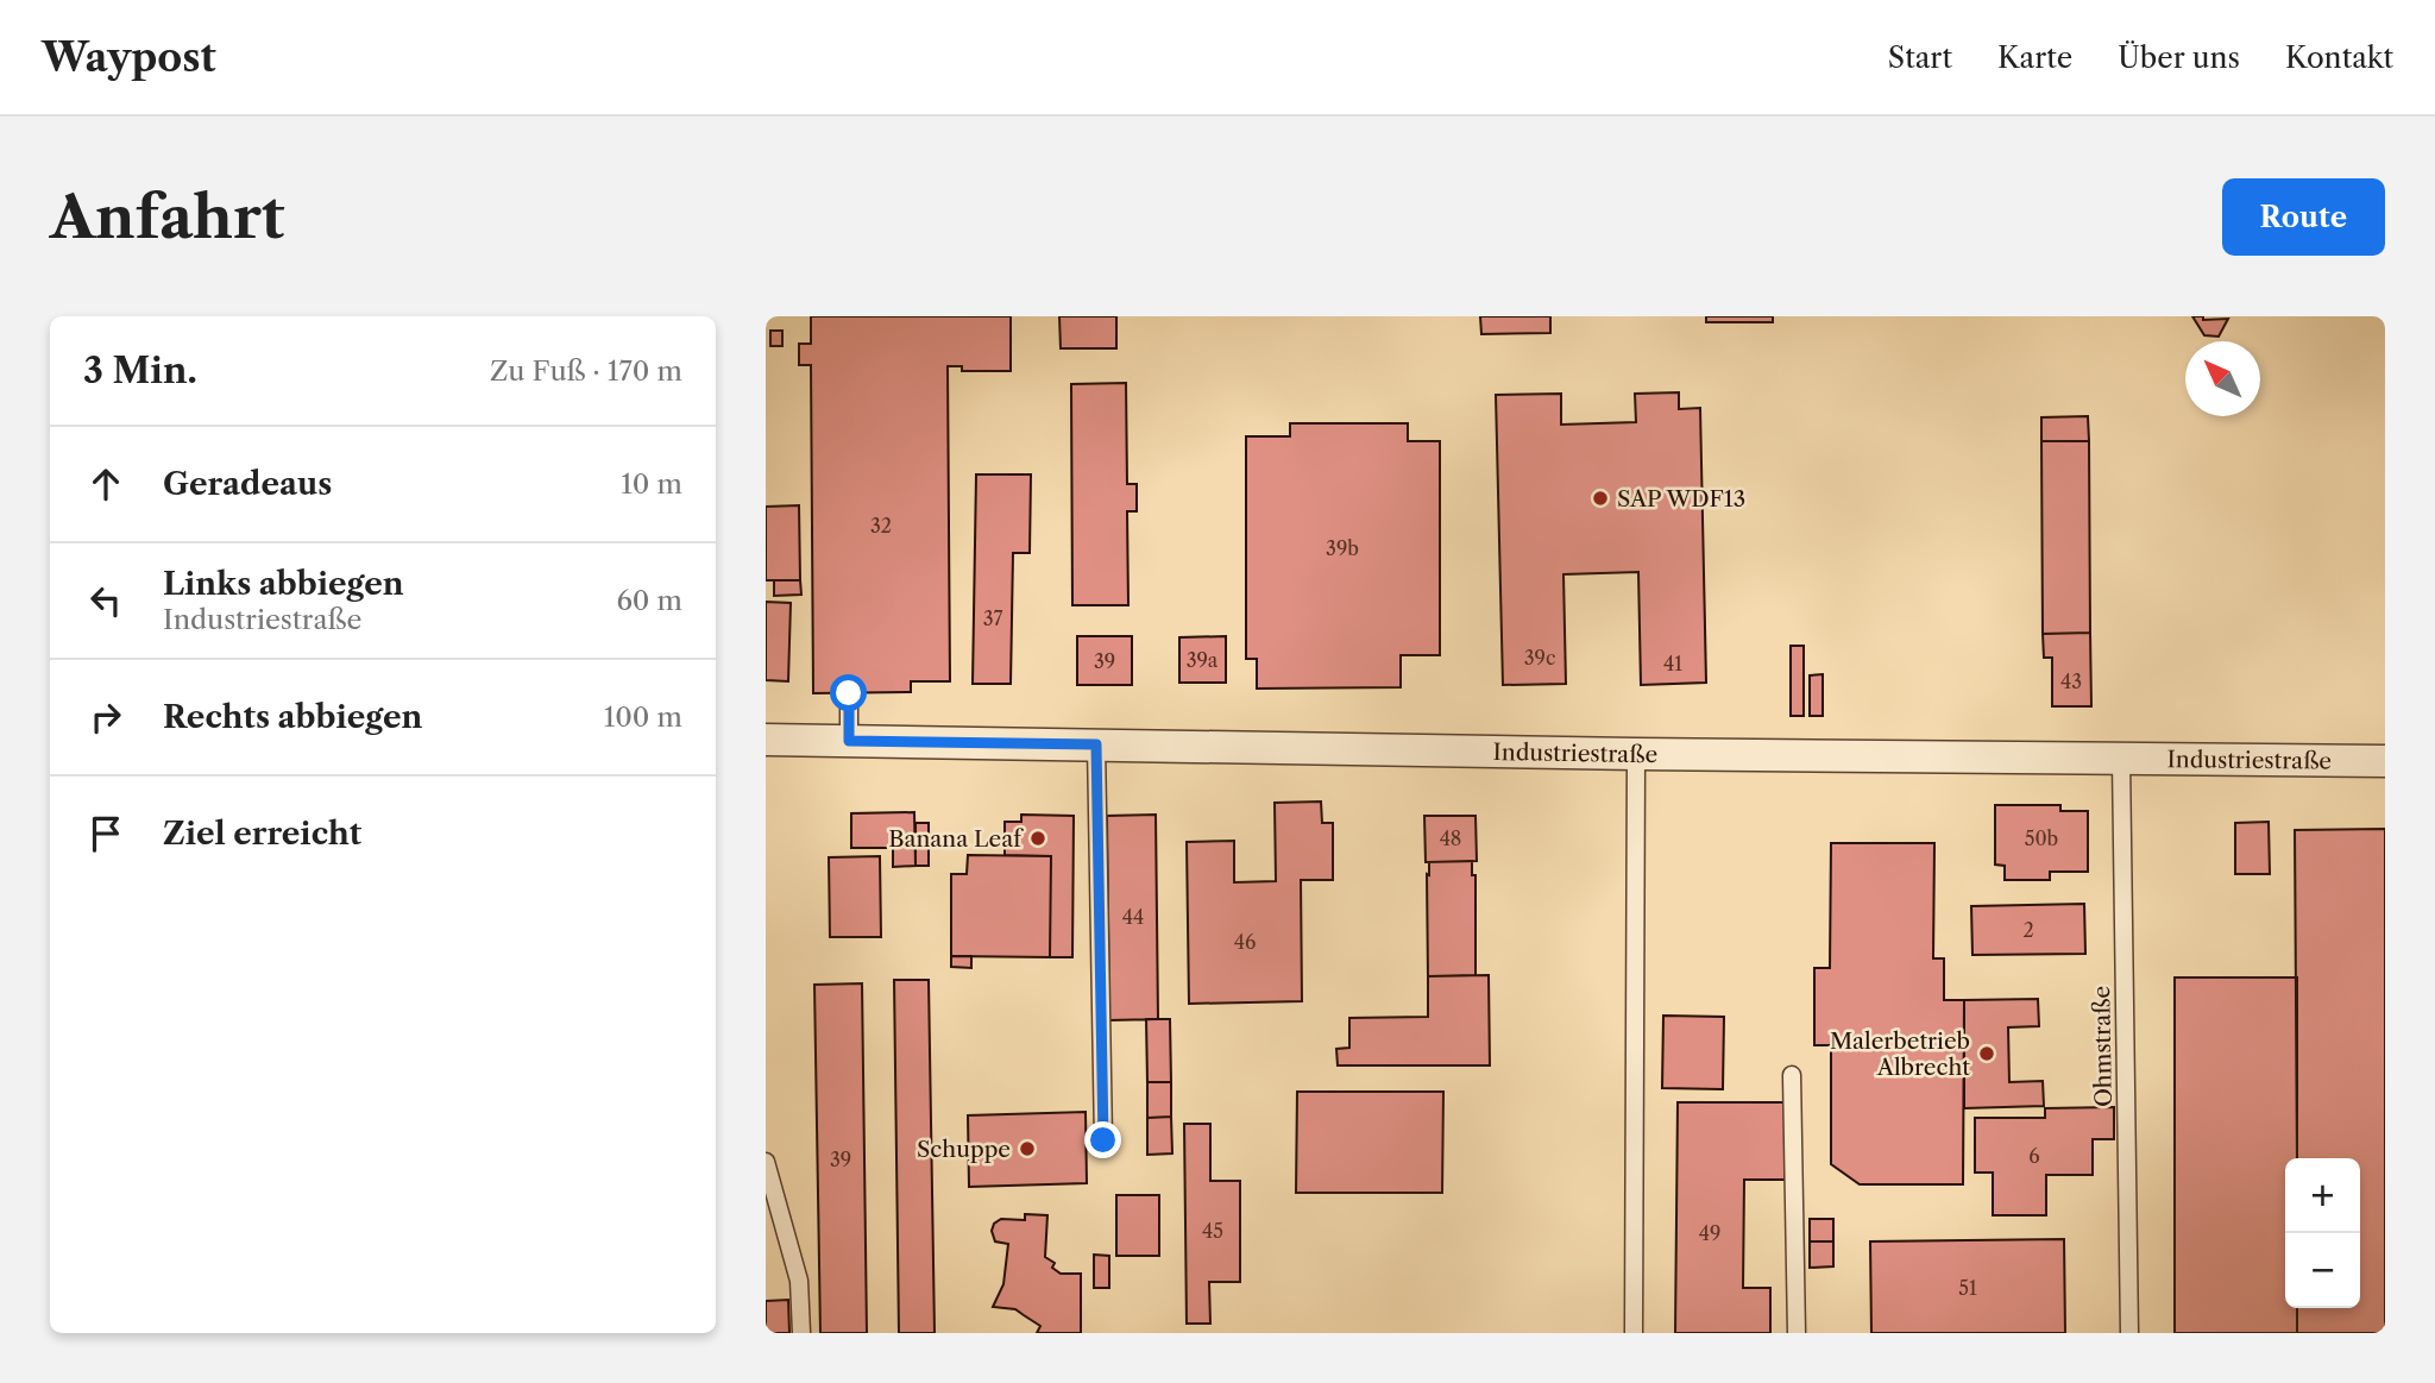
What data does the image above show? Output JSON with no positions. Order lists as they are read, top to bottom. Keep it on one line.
{"streets":{"street":["Industriestraße"],"lane":["Ohmstraße"]},"crossings":[["Industriestraße","Ohmstraße"]],"places":["SAP WDF13","Banana Leaf","Malerbetrieb Albrecht","Schuppe"],"house_numbers":["32","39b","37","39c","39a","39","41","43","48","50b","44","2","46","6","39","45","49","51"],"north":"top left","page":{"header":"Waypost","nav":["Start","Karte","Über uns","Kontakt"],"buttons":"Route","title":"Anfahrt","heading":["3 Min.","Zu Fuß · 170 m"],"list":[["Geradeaus","10 m"],["Links abbiegen","Industriestraße","60 m"],["Rechts abbiegen","100 m"],"Ziel erreicht"],"map_buttons":["+","−"]}}
